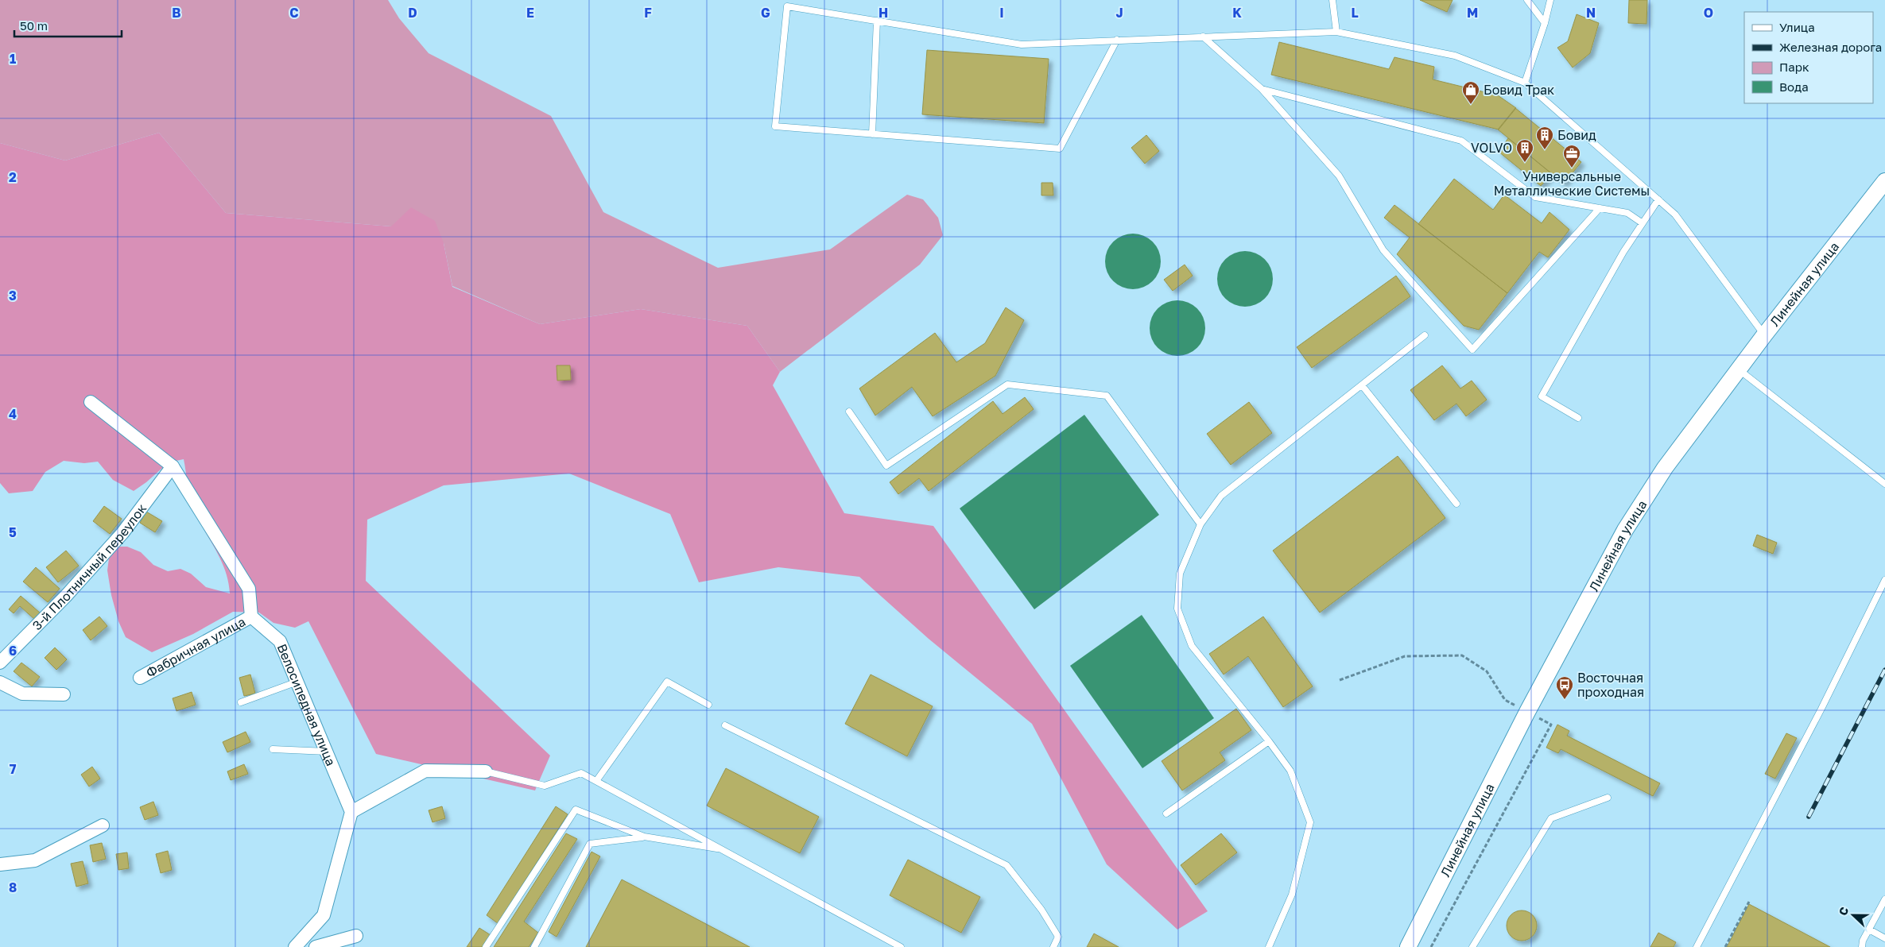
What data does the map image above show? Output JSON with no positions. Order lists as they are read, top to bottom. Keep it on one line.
{"streets":{"street":["Линейная улица","3-й Плотничный переулок","Фабричная улица","Велосипедная улица"]},"crossings":[["Фабричная улица","Велосипедная улица"]],"places":{"shop":["Бовид Трак"],"building":["Бовид","VOLVO"],"office":["Универсальные Металлические Системы"],"bus stop":["Восточная проходная"]},"legend":["Улица","Железная дорога","Парк","Вода"],"scale_bar":"50 m","north":"left","grid":{"columns":["B","C","D","E","F","G","H","I","J","K","L","M","N","O"],"rows":["1","2","3","4","5","6","7","8"]}}
